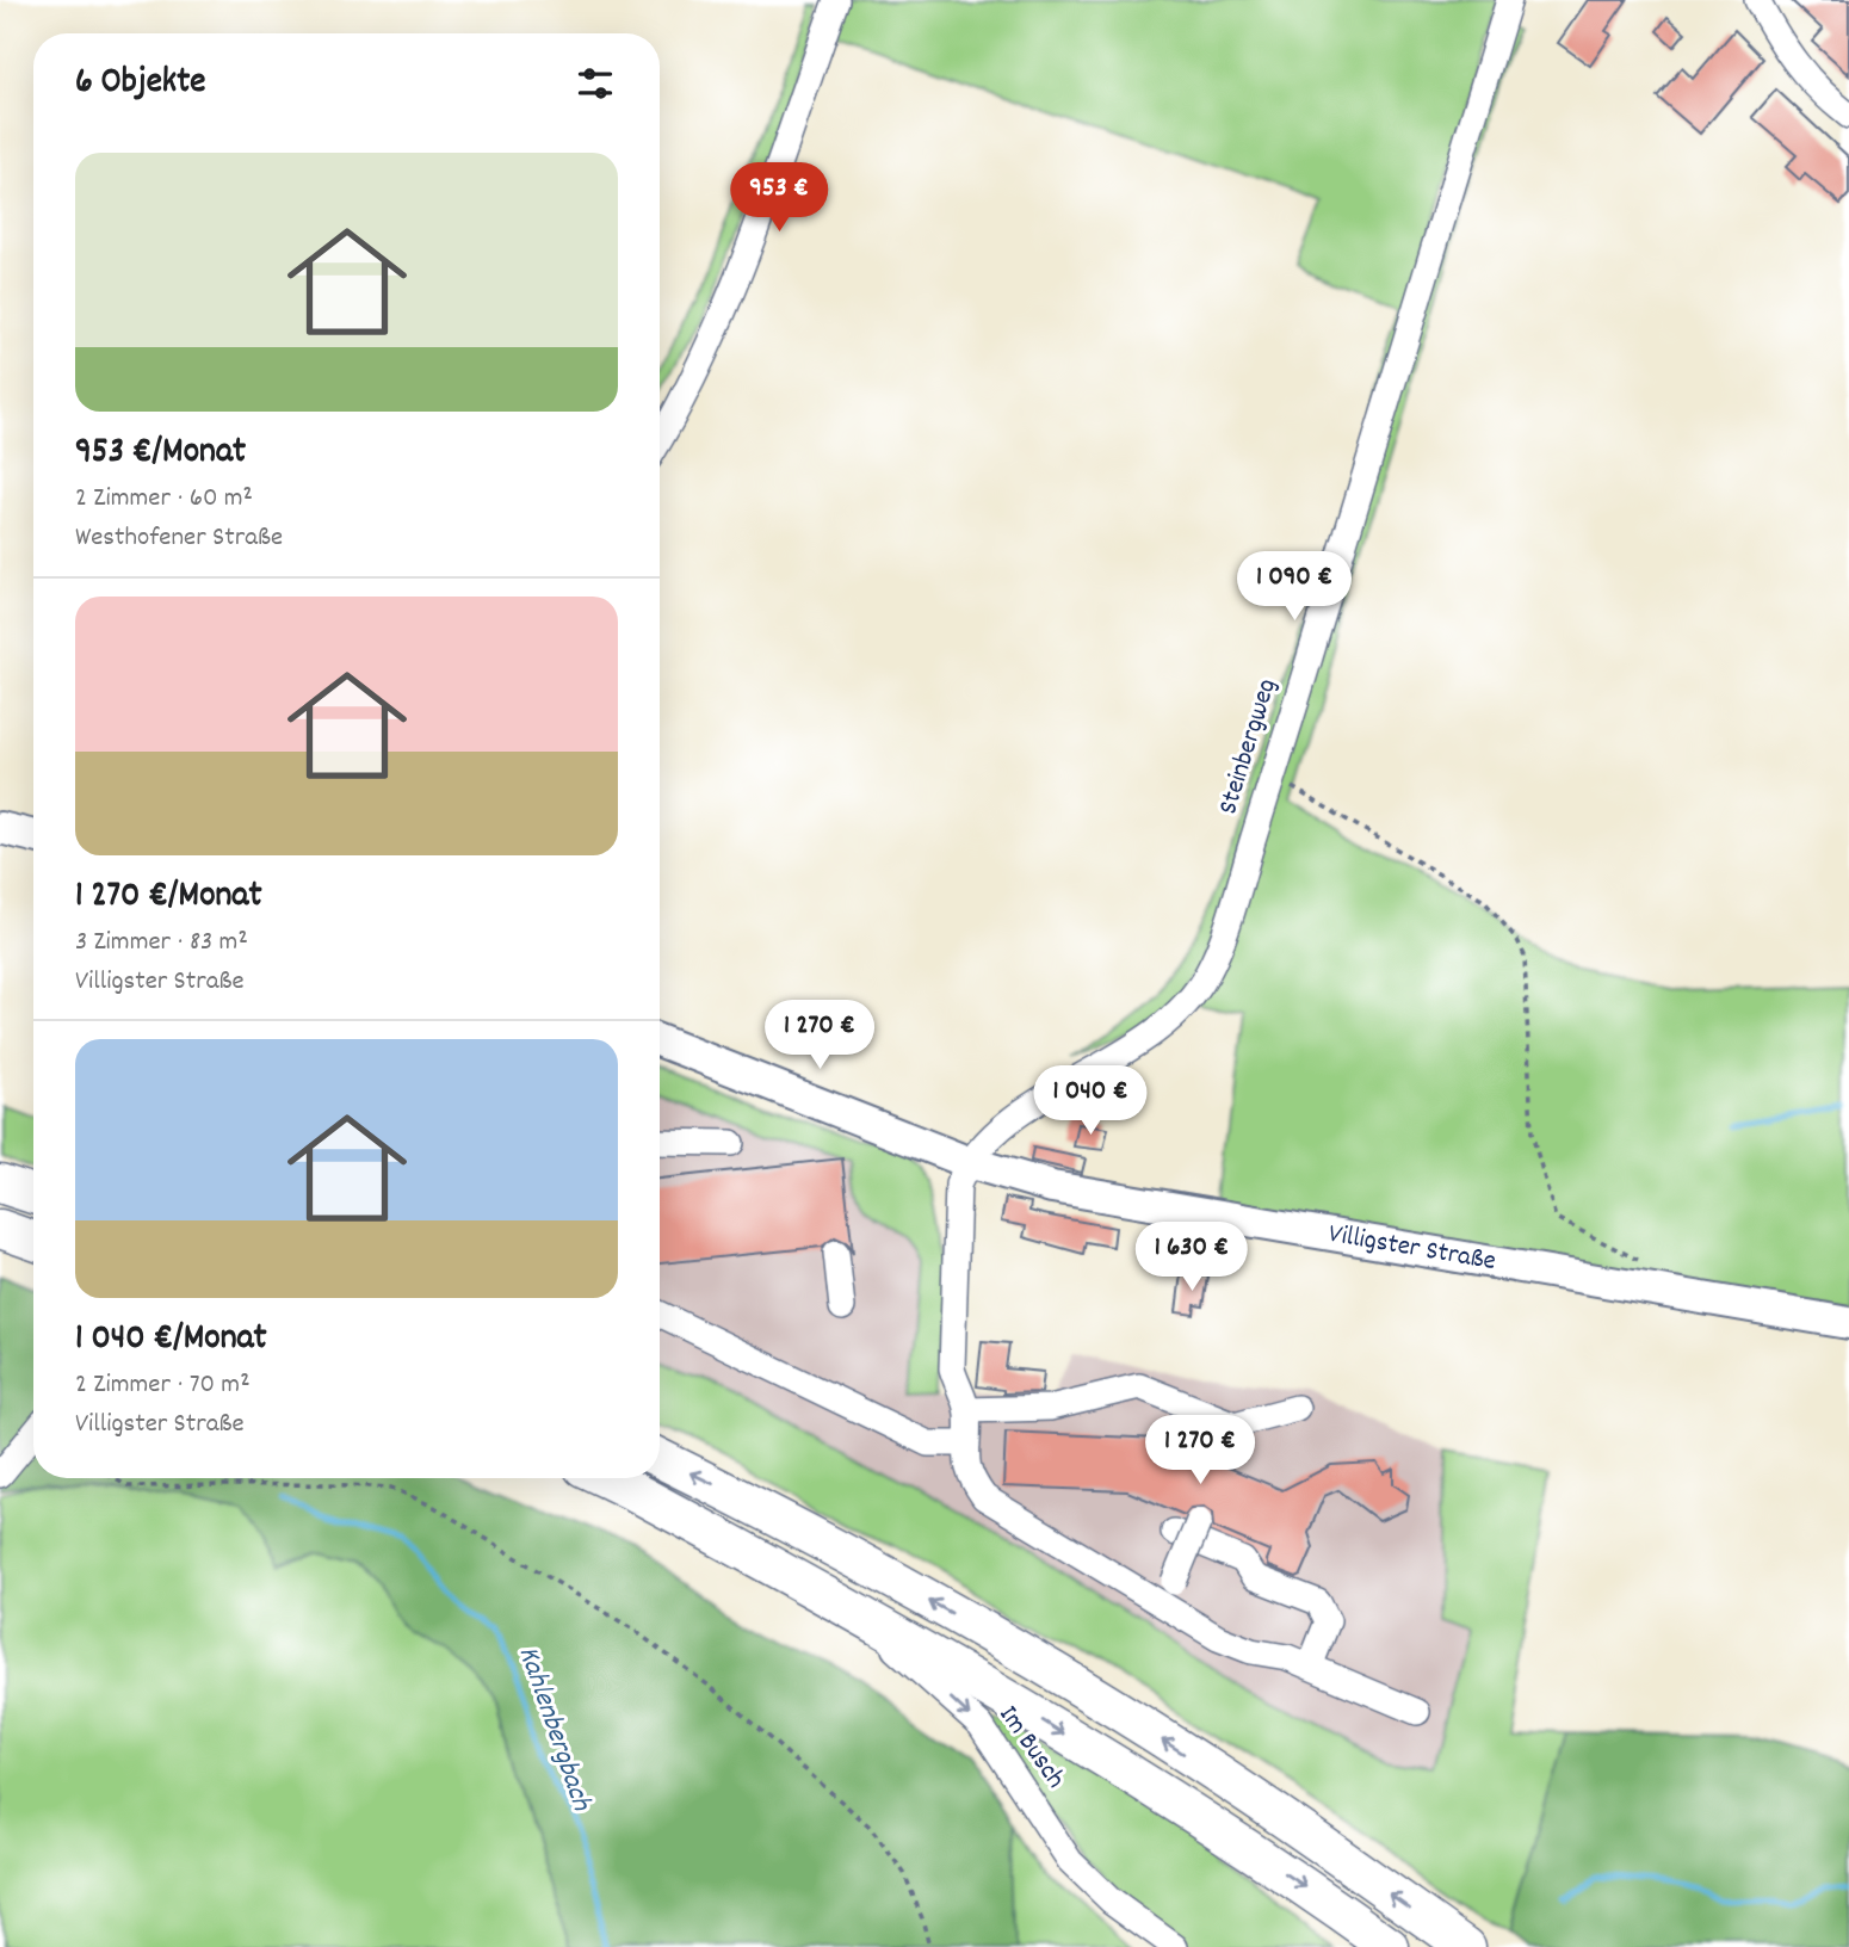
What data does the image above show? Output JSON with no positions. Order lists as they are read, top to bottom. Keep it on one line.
{"streets":{"main road":["Villigster Straße"],"street":["Steinbergweg","Im Busch"]},"crossings":[["Steinbergweg","Villigster Straße"]],"water":["Kahlenbergbach"],"page":{"heading":"6 Objekte","list":[{"name":"953 €/Monat","note":"2 Zimmer · 60 m² · Westhofener Straße"},{"name":"1 270 €/Monat","note":"3 Zimmer · 83 m² · Villigster Straße"},{"name":"1 040 €/Monat","note":"2 Zimmer · 70 m² · Villigster Straße"}],"price":["953 €","1 090 €","1 270 €","1 040 €","1 630 €","1 270 €"]}}
